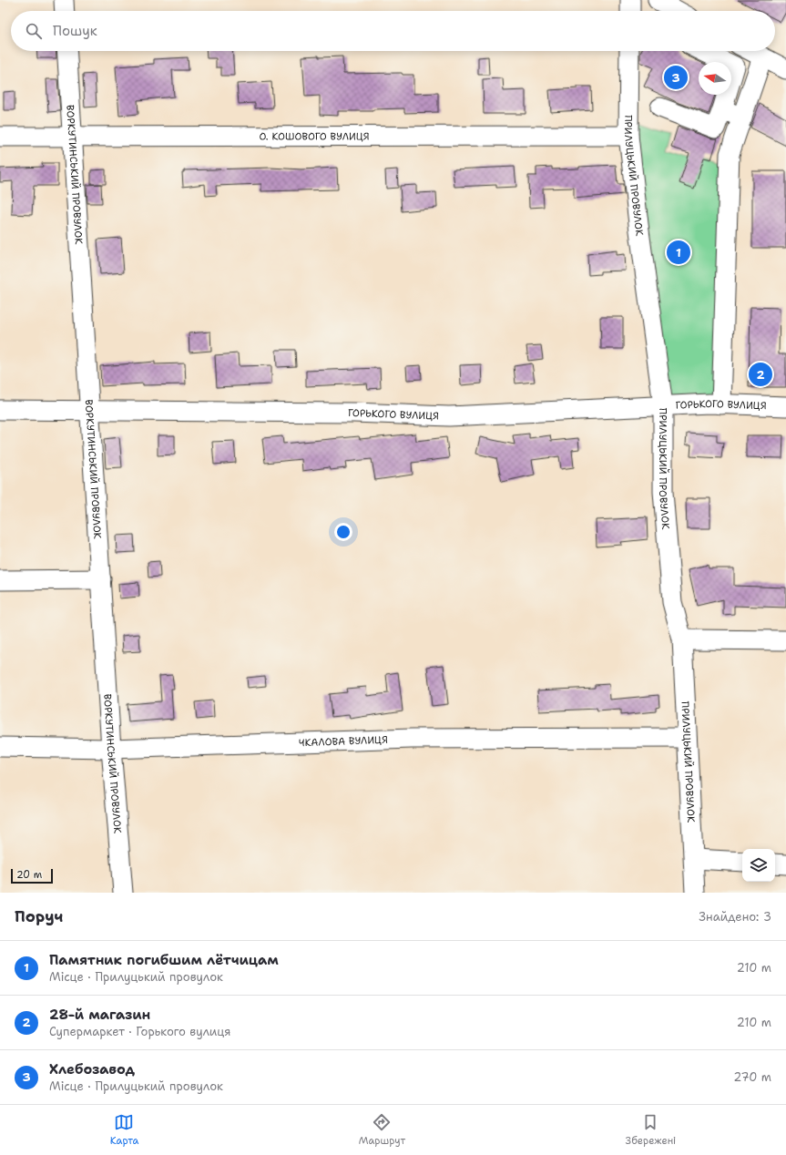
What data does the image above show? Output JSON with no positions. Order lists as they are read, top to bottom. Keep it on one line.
{"streets":{"street":["О. КОШОВОГО ВУЛИЦЯ","ВОРКУТИНСЬКИЙ ПРОВУЛОК","ПРИЛУЦЬКИЙ ПРОВУЛОК","ГОРЬКОГО ВУЛИЦЯ","ЧКАЛОВА ВУЛИЦЯ"]},"crossings":[["О. КОШОВОГО ВУЛИЦЯ","ВОРКУТИНСЬКИЙ ПРОВУЛОК"],["О. КОШОВОГО ВУЛИЦЯ","ПРИЛУЦЬКИЙ ПРОВУЛОК"],["ВОРКУТИНСЬКИЙ ПРОВУЛОК","ГОРЬКОГО ВУЛИЦЯ"],["ВОРКУТИНСЬКИЙ ПРОВУЛОК","ЧКАЛОВА ВУЛИЦЯ"],["ПРИЛУЦЬКИЙ ПРОВУЛОК","ГОРЬКОГО ВУЛИЦЯ"],["ПРИЛУЦЬКИЙ ПРОВУЛОК","ЧКАЛОВА ВУЛИЦЯ"]],"scale_bar":"20 m","north":"left","page":{"search":"Пошук","pins":["3","1","2"],"scale":"20 m","heading":["Поруч","Знайдено: 3"],"list":[{"mark":"1","name":"Памятник погибшим лётчицам","note":"Місце · Прилуцький провулок","value":"210 m"},{"mark":"2","name":"28-й магазин","note":"Супермаркет · Горького вулиця","value":"210 m"},{"mark":"3","name":"Хлебозавод","note":"Місце · Прилуцький провулок","value":"270 m"}],"nav":["Карта","Маршрут","Збережені"]}}
